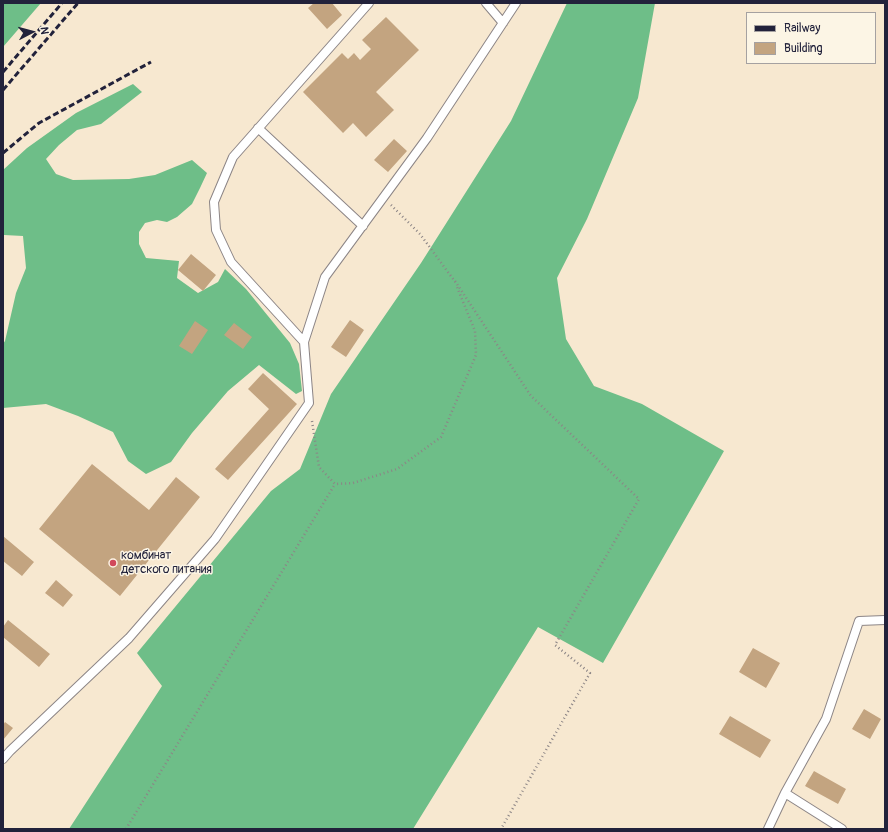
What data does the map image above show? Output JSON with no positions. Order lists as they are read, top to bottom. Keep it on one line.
{"places":["комбинат детского питания"],"legend":["Railway","Building"],"north":"right"}
